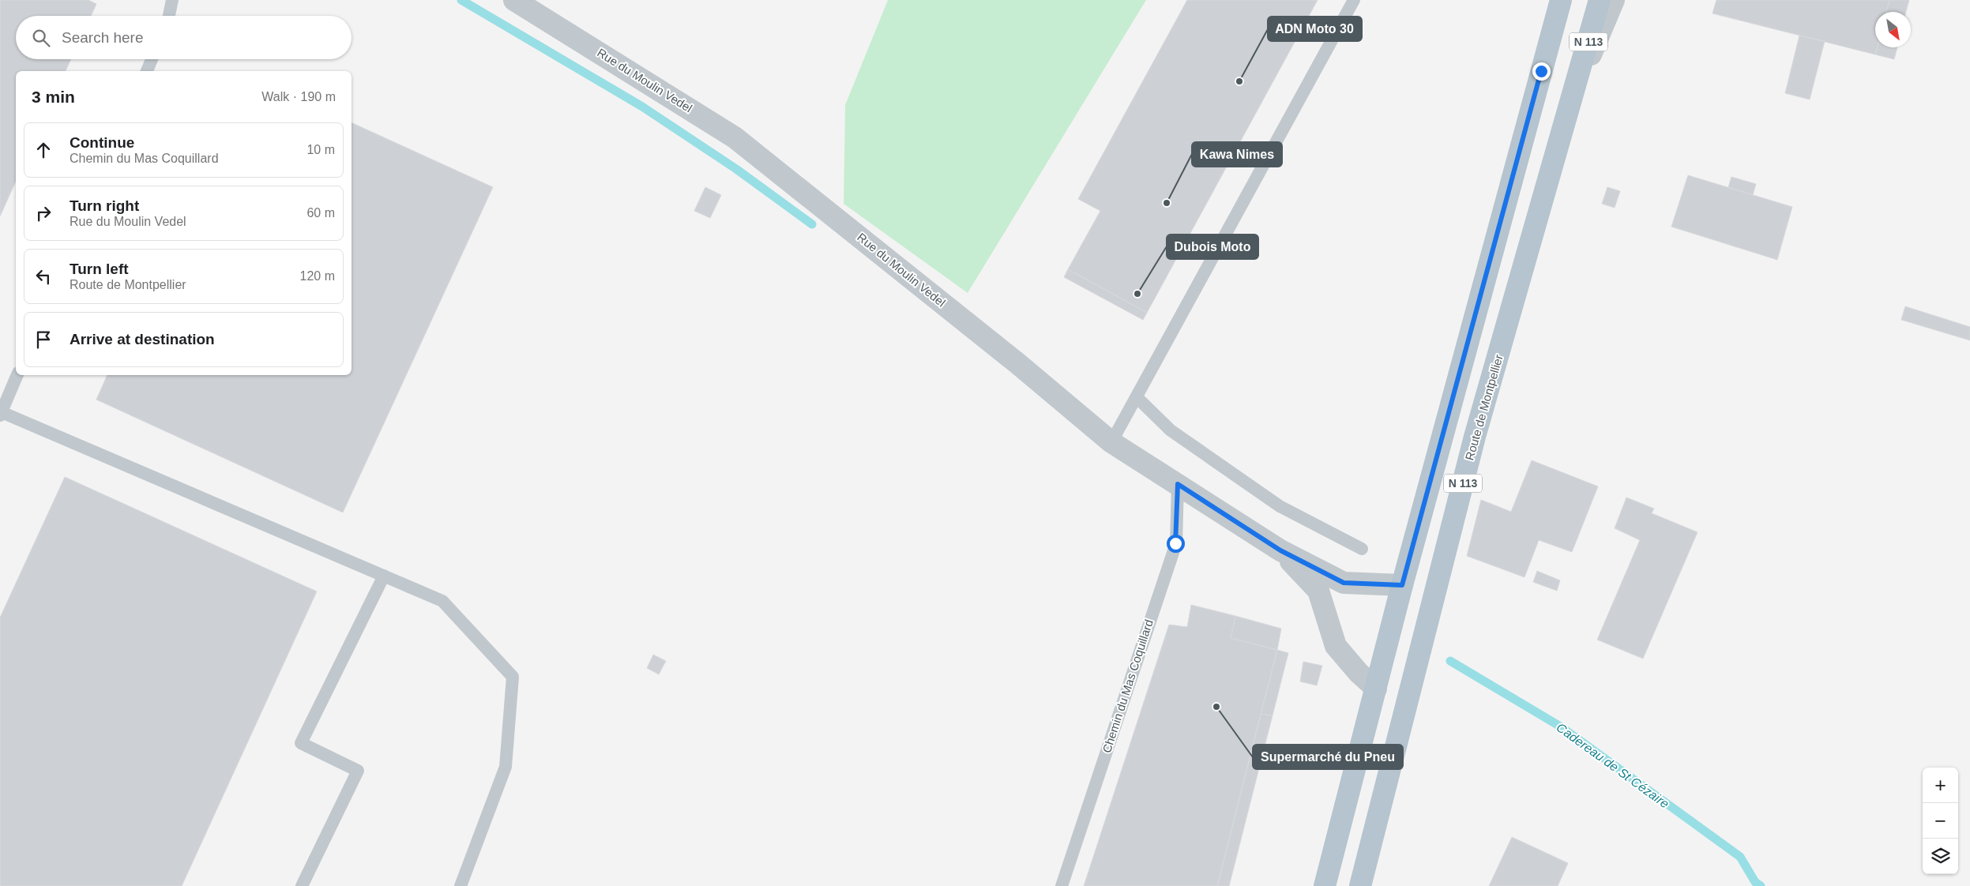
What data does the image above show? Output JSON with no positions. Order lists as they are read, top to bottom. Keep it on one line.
{"streets":{"main road":["N 113","Route de Montpellier"],"street":["Rue du Moulin Vedel"],"lane":["Chemin du Mas Coquillard"]},"crossings":[["N 113","Rue du Moulin Vedel"],["Rue du Moulin Vedel","Chemin du Mas Coquillard"]],"water":["Cadereau de St Cézaire"],"places":["ADN Moto 30","Kawa Nimes","Dubois Moto","Supermarché du Pneu"],"north":"bottom right","page":{"search":"Search here","heading":["3 min","Walk · 190 m"],"list":[["Continue","Chemin du Mas Coquillard","10 m"],["Turn right","Rue du Moulin Vedel","60 m"],["Turn left","Route de Montpellier","120 m"],"Arrive at destination"],"map_buttons":["+","−"]}}
